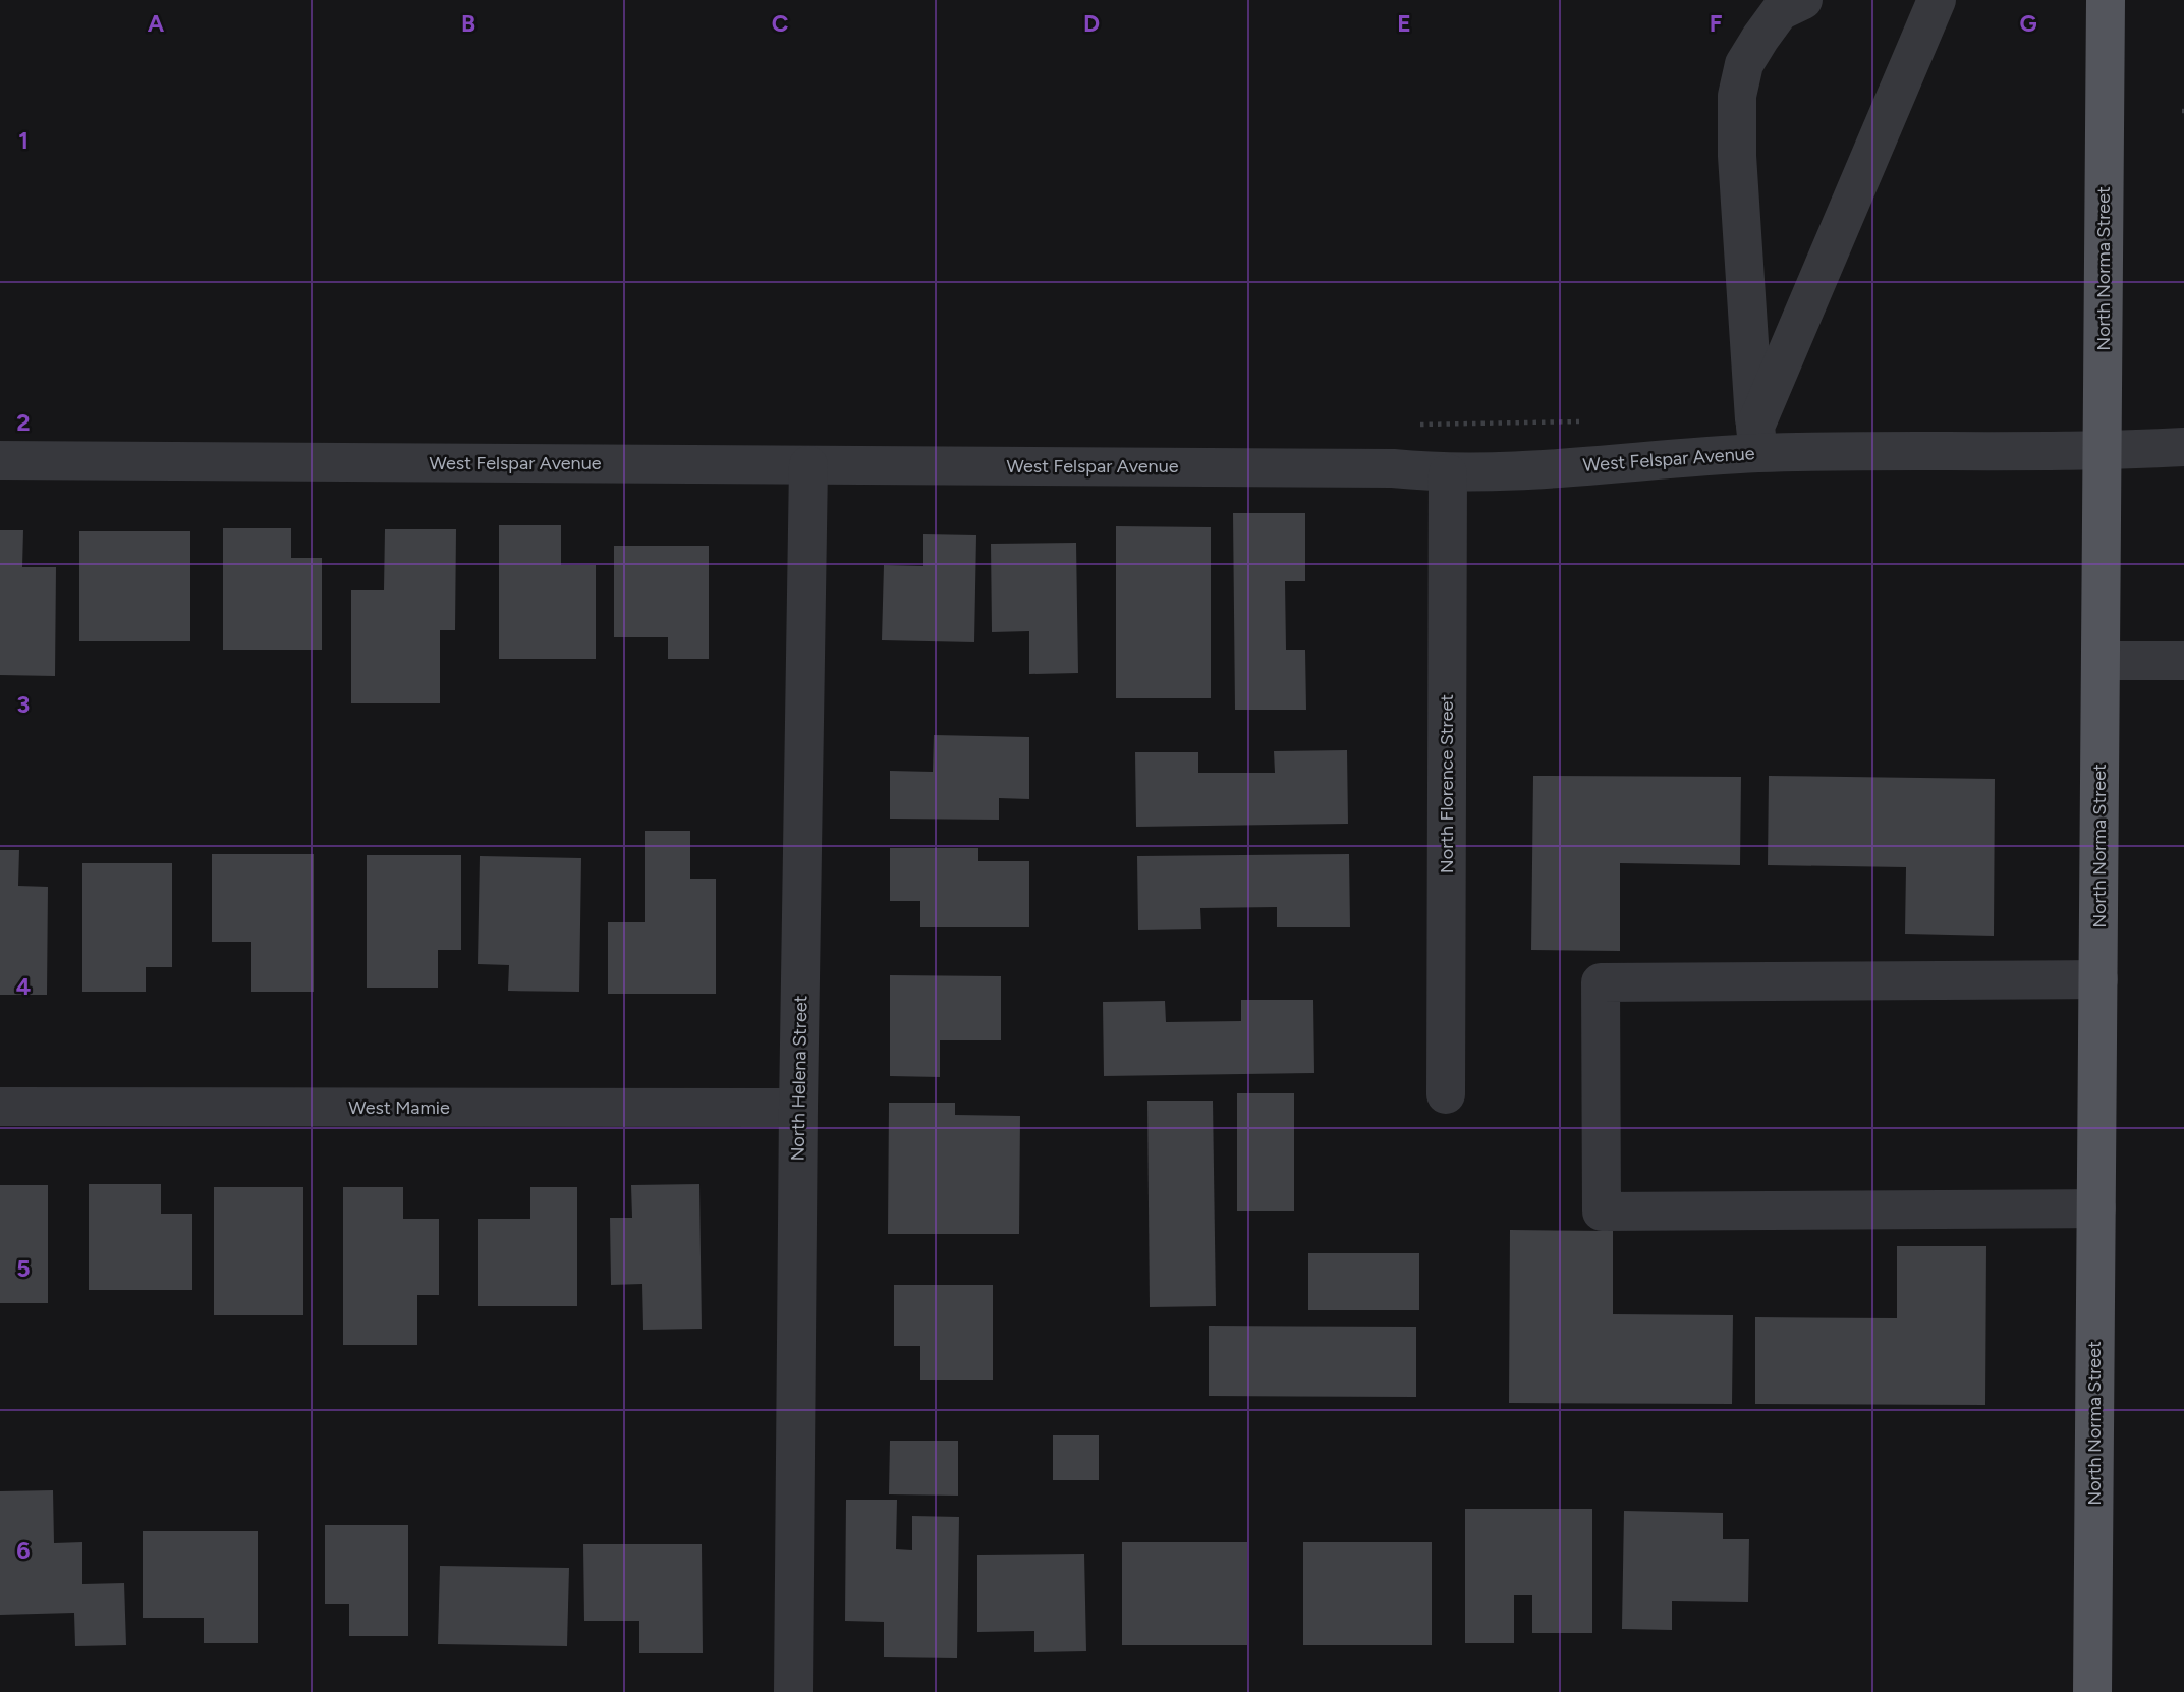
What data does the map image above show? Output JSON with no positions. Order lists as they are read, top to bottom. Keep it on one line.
{"streets":{"main road":["North Norma Street"],"street":["West Felspar Avenue","North Florence Street","North Helena Street","West Mamie"]},"crossings":[["North Norma Street","West Felspar Avenue"],["West Felspar Avenue","North Florence Street"],["West Felspar Avenue","North Helena Street"],["North Helena Street","West Mamie"]],"grid":{"columns":["A","B","C","D","E","F","G"],"rows":["1","2","3","4","5","6"]}}
